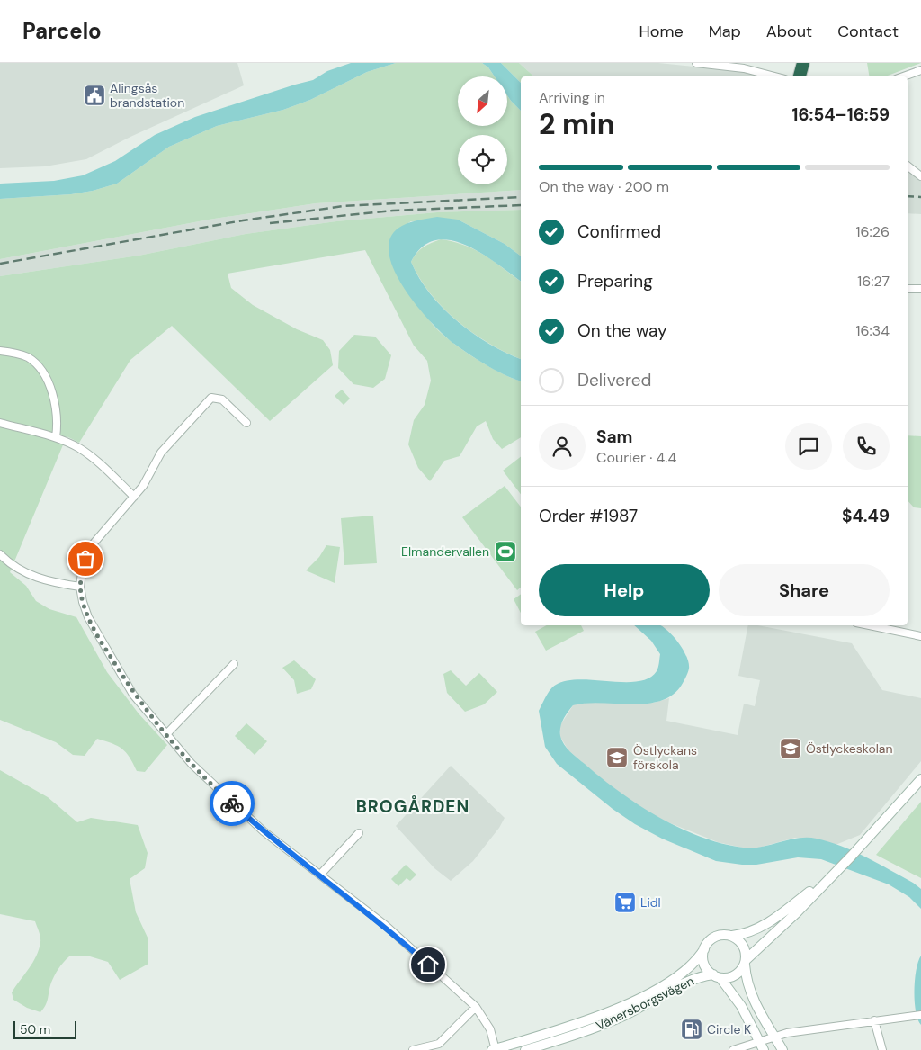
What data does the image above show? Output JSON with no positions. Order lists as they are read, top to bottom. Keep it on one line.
{"streets":{"main road":["Vänersborgsvägen"]},"districts":["BROGÅRDEN"],"places":{"public building":["Alingsås brandstation"],"sports":["Elmandervallen"],"school or university":["Östlyckeskolan","Östlyckans förskola"],"supermarket":["Lidl"],"fuel station":["Circle K"]},"scale_bar":"50 m","north":"bottom left","page":{"header":"Parcelo","nav":["Home","Map","About","Contact"],"heading":["2 min","Arriving in","16:54–16:59"],"panel":["Sam","Courier · 4.4","Order #1987","$4.49"],"bar":"On the way · 200 m","list":[["Confirmed","16:26"],["Preparing","16:27"],["On the way","16:34"],"Delivered"],"buttons":["Help","Share"],"scale":"50 m"}}
